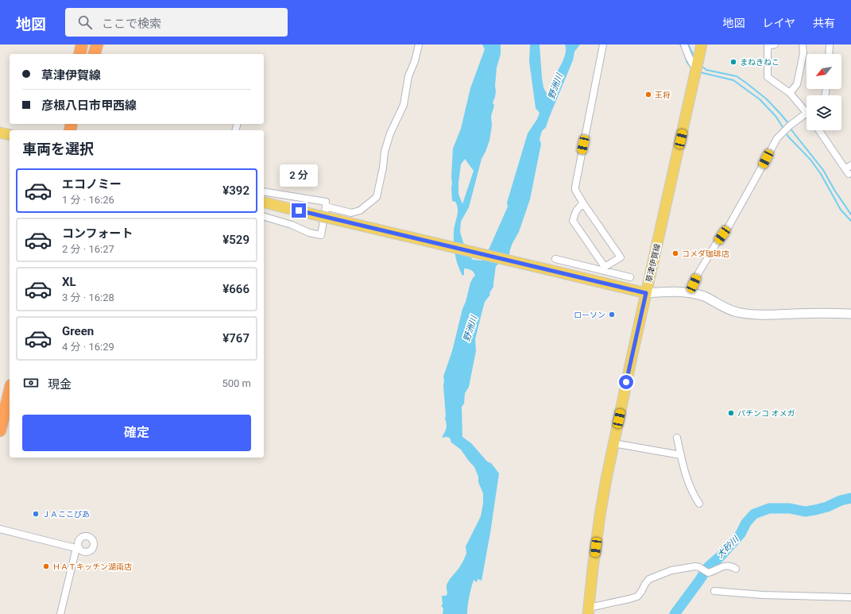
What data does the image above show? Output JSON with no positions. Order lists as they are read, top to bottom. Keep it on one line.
{"streets":{"main road":["草津伊賀線"]},"water":["野洲川","大砂川"],"places":["まねきねこ","王将","コメダ珈琲店","ローソン","パチンコ オメガ","ＪＡここぴあ","ＨＡＴキッチン湖南店"],"north":"bottom left","page":{"header":"地図","search":"ここで検索","nav":["地図","レイヤ","共有"],"banner":["草津伊賀線","彦根八日市甲西線"],"heading":"車両を選択","bubble":"2 分","list":[{"name":"エコノミー","note":"1 分 · 16:26","value":"¥392"},{"name":"コンフォート","note":"2 分 · 16:27","value":"¥529"},{"name":"XL","note":"3 分 · 16:28","value":"¥666"},{"name":"Green","note":"4 分 · 16:29","value":"¥767"}],"pay":["現金","500 m"],"buttons":"確定"}}
